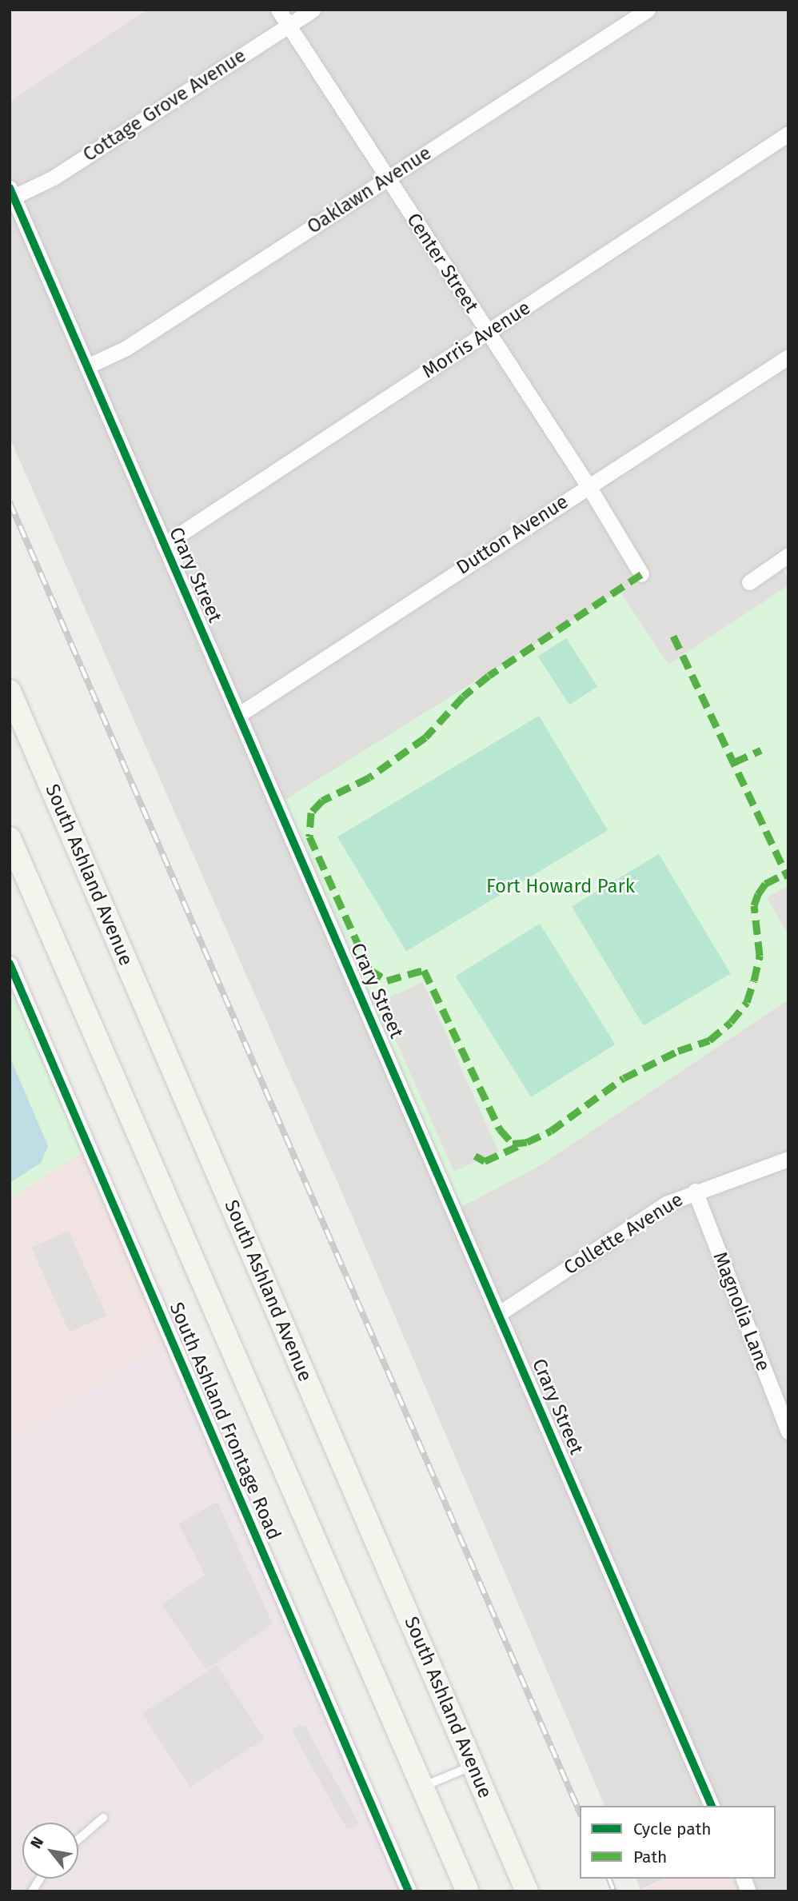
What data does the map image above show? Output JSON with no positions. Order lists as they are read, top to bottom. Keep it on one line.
{"streets":{"main road":["South Ashland Avenue"],"street":["Cottage Grove Avenue","Oaklawn Avenue","Center Street","Morris Avenue","Dutton Avenue","Crary Street","Collette Avenue","Magnolia Lane","South Ashland Frontage Road"]},"crossings":[["Cottage Grove Avenue","Center Street"],["Cottage Grove Avenue","Crary Street"],["Oaklawn Avenue","Center Street"],["Oaklawn Avenue","Crary Street"],["Center Street","Morris Avenue"],["Center Street","Dutton Avenue"],["Morris Avenue","Crary Street"],["Dutton Avenue","Crary Street"],["Crary Street","Collette Avenue"],["Collette Avenue","Magnolia Lane"]],"parks":["Fort Howard Park"],"legend":["Cycle path","Path"],"north":"top left"}
